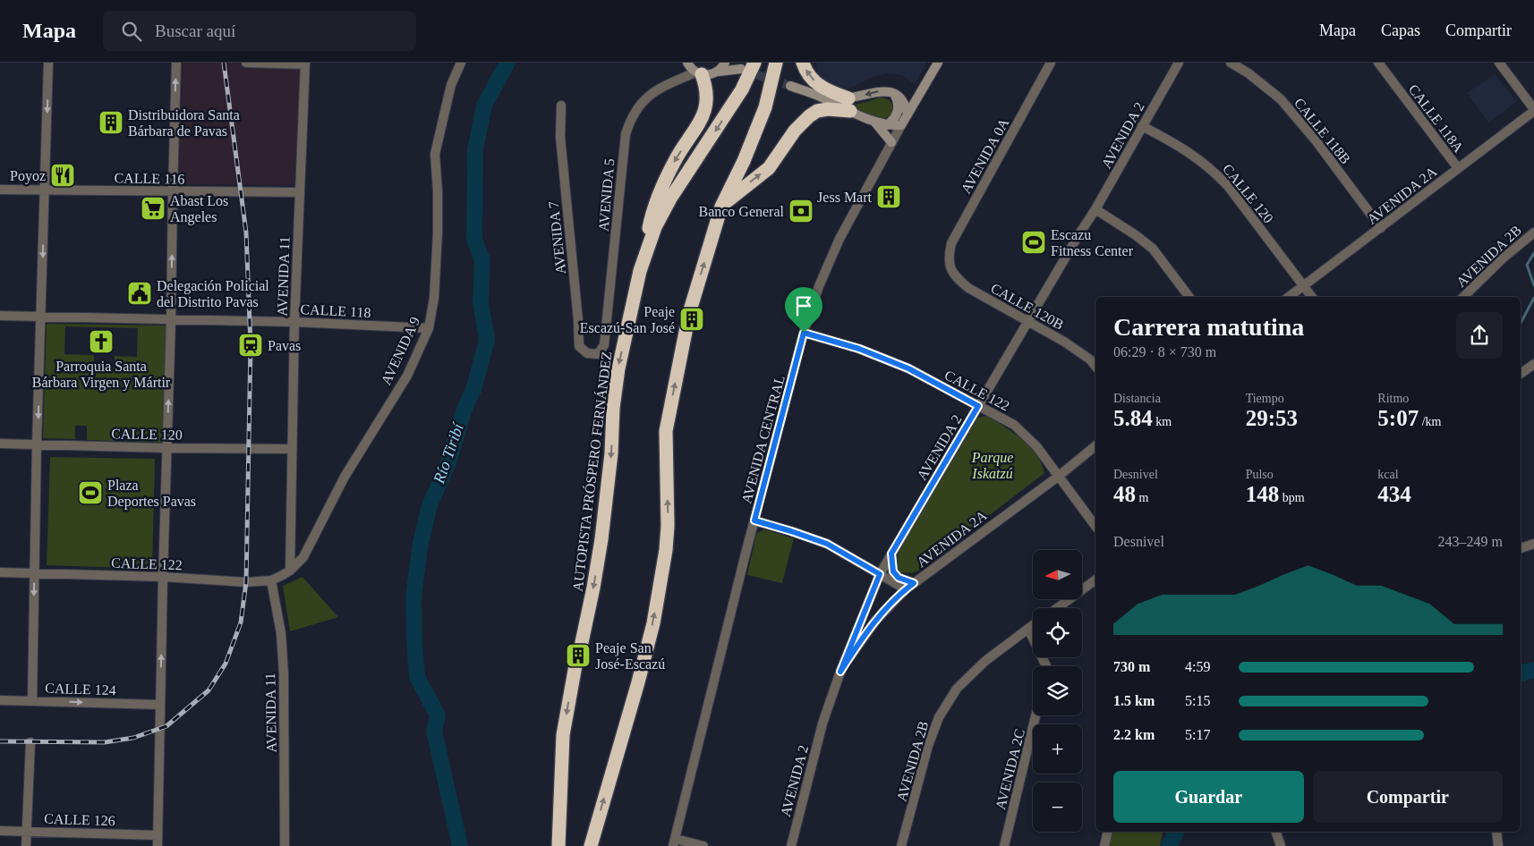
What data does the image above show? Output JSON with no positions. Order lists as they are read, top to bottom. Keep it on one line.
{"streets":{"highway":["AUTOPISTA PRÓSPERO FERNÁNDEZ"],"street":["CALLE 118A","CALLE 118B","AVENIDA 2","AVENIDA 0A","CALLE 116","CALLE 120","AVENIDA 5","AVENIDA 2A","AVENIDA 7","AVENIDA 2B","AVENIDA 11","CALLE 120B","CALLE 118","AVENIDA 9","CALLE 122","AVENIDA CENTRAL","CALLE 124","AVENIDA 2C","CALLE 126"]},"crossings":[["CALLE 118A","AVENIDA 2A"],["CALLE 118B","AVENIDA 2A"],["AVENIDA 2","CALLE 120"],["AVENIDA 2","AVENIDA 2A"],["AVENIDA 2","CALLE 120B"],["AVENIDA 2","CALLE 122"],["AVENIDA 0A","CALLE 120B"],["CALLE 116","AVENIDA 11"],["CALLE 120","AVENIDA 2A"],["CALLE 120","AVENIDA 11"],["AVENIDA 5","AVENIDA 7"],["AVENIDA 2A","CALLE 122"],["AVENIDA 11","CALLE 118"],["AVENIDA 11","AVENIDA 9"],["AVENIDA 11","CALLE 122"],["CALLE 118","AVENIDA 9"],["AVENIDA 9","CALLE 122"],["CALLE 122","AVENIDA CENTRAL"]],"one_way":["CALLE 124"],"water":["Río Tiribí"],"parks":["Parque Iskatzú"],"places":{"building":["Distribuidora Santa Bárbara de Pavas","Jess Mart","Peaje Escazú-San José","Peaje San José-Escazú"],"restaurant":["Poyoz"],"supermarket":["Abast Los Angeles"],"bank":["Banco General"],"sports":["Escazu Fitness Center","Plaza Deportes Pavas"],"public building":["Delegación Policial del Distrito Pavas"],"church":["Parroquia Santa Bárbara Virgen y Mártir"],"station":["Pavas"]},"north":"left","page":{"header":"Mapa","search":"Buscar aquí","nav":["Mapa","Capas","Compartir"],"heading":["Carrera matutina","06:29 · 8 × 730 m"],"stats":[["Distancia","5.84 km"],["Tiempo","29:53"],["Ritmo","5:07 /km"],["Desnivel","48 m"],["Pulso","148 bpm"],["kcal","434"]],"chart":["Desnivel","243–249 m"],"map_buttons":["+","−"],"list":[{"name":"730 m","note":"4:59"},{"name":"1.5 km","note":"5:15"},{"name":"2.2 km","note":"5:17"}],"buttons":["Guardar","Compartir"]}}
